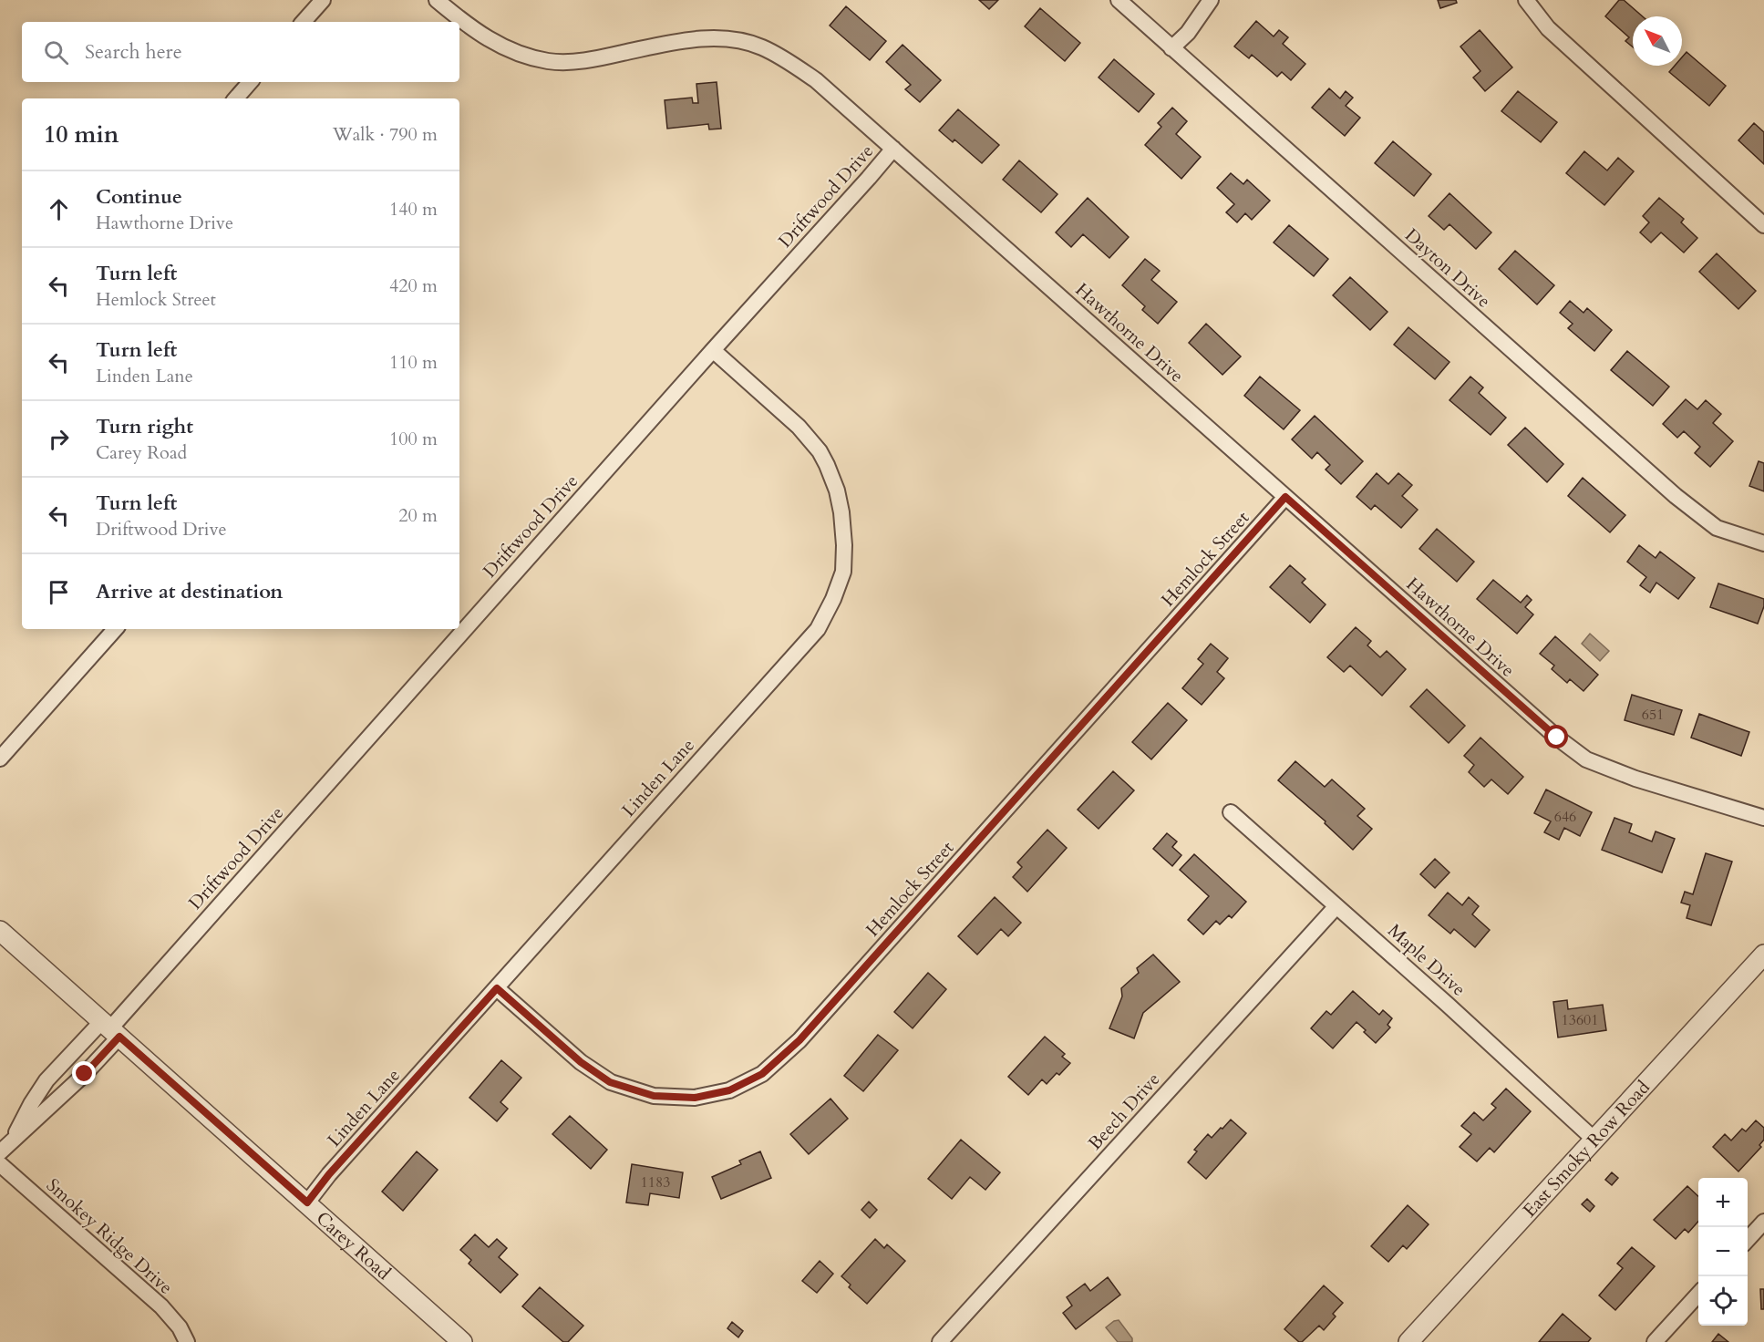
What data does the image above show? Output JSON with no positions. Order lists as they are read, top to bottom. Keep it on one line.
{"streets":{"street":["Driftwood Drive","Dayton Drive","Hawthorne Drive","Hemlock Street","Linden Lane","Maple Drive","Beech Drive","East Smoky Row Road","Smokey Ridge Drive","Carey Road"]},"crossings":[["Driftwood Drive","Hawthorne Drive"],["Driftwood Drive","Linden Lane"],["Driftwood Drive","Carey Road"],["Hawthorne Drive","Hemlock Street"],["Hemlock Street","Linden Lane"],["Linden Lane","Carey Road"],["Maple Drive","Beech Drive"],["Maple Drive","East Smoky Row Road"]],"house_numbers":["651","646","13601","1183"],"north":"top left","page":{"search":"Search here","heading":["10 min","Walk · 790 m"],"list":[["Continue","Hawthorne Drive","140 m"],["Turn left","Hemlock Street","420 m"],["Turn left","Linden Lane","110 m"],["Turn right","Carey Road","100 m"],["Turn left","Driftwood Drive","20 m"],"Arrive at destination"],"map_buttons":["+","−"]}}
